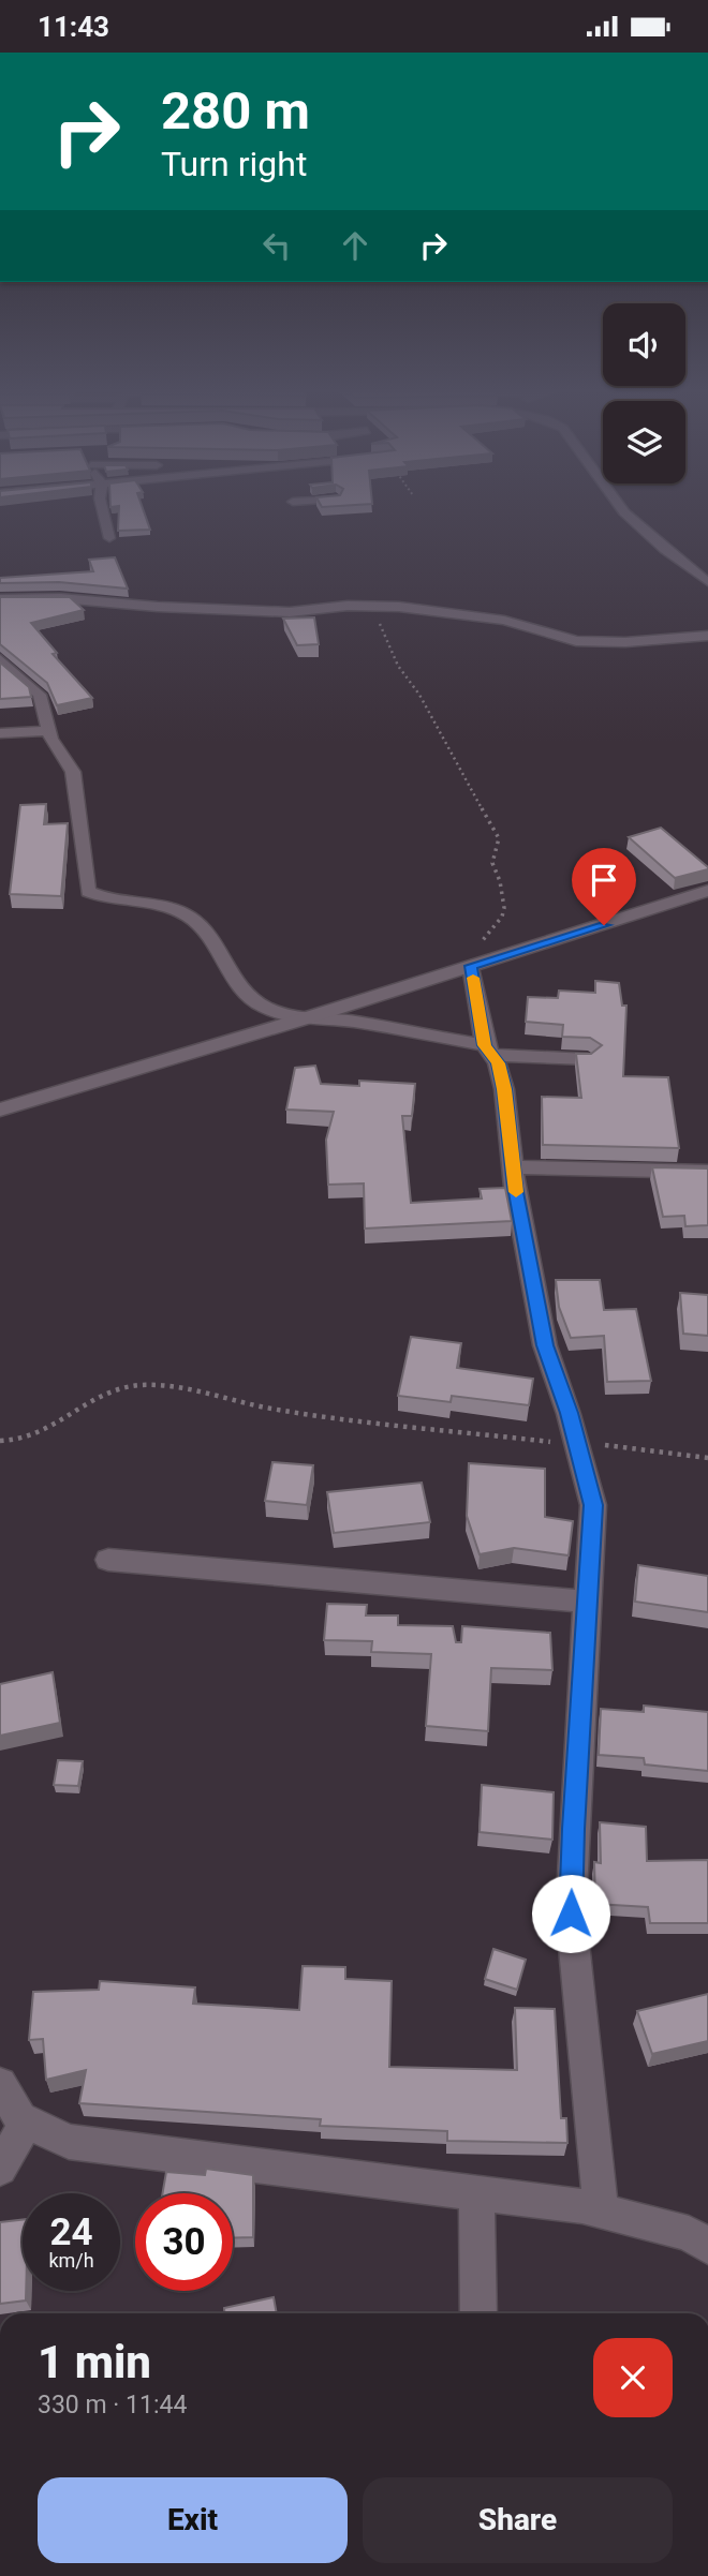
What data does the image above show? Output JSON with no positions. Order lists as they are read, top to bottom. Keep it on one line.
{"page":{"status":"11:43","turn":["280 m","Turn right"],"speed":"24 km/h","limit":"30","heading":["1 min","330 m · 11:44"],"buttons":["Exit","Share"]}}
